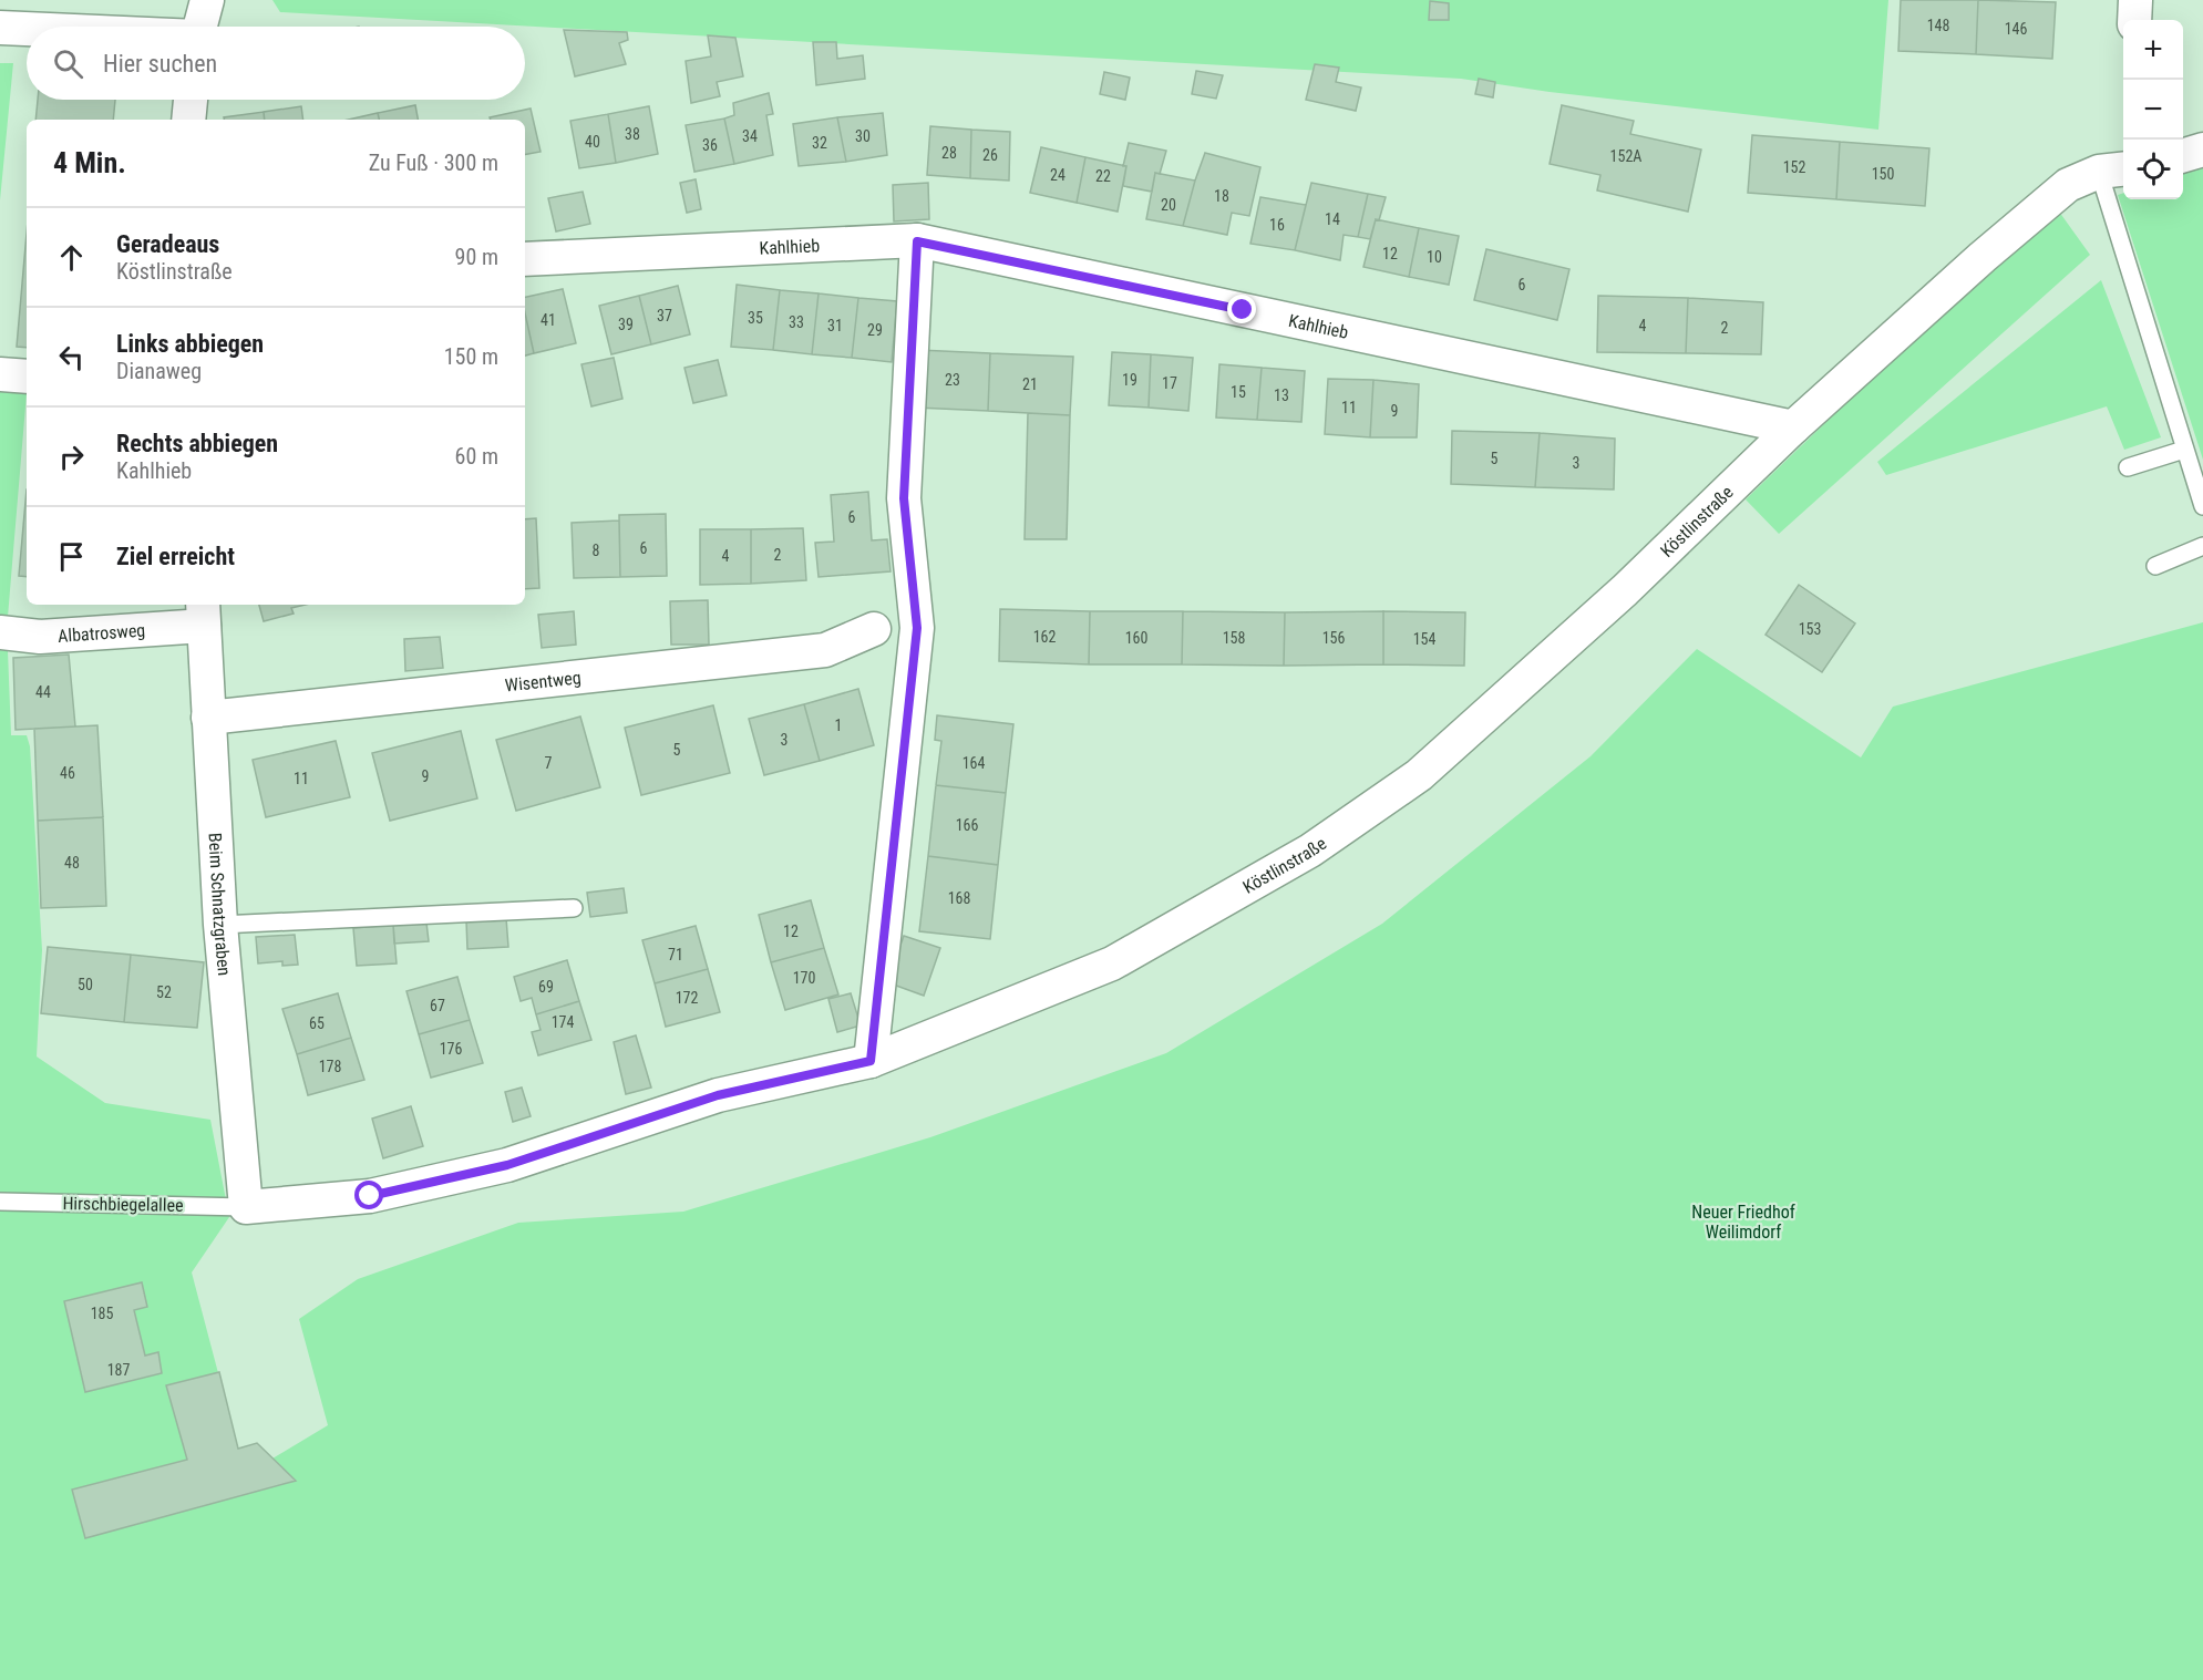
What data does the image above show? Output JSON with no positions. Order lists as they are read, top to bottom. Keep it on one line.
{"streets":{"street":["Kahlhieb","Köstlinstraße","Albatrosweg","Wisentweg","Beim Schnatzgraben"],"lane":["Hirschbiegelallee"]},"crossings":[["Kahlhieb","Köstlinstraße"],["Köstlinstraße","Beim Schnatzgraben"],["Köstlinstraße","Hirschbiegelallee"],["Albatrosweg","Beim Schnatzgraben"],["Wisentweg","Beim Schnatzgraben"],["Beim Schnatzgraben","Hirschbiegelallee"]],"parks":["Neuer Friedhof Weilimdorf"],"house_numbers":["148","146","38","34","30","40","32","36","28","26","152A","152","150","24","22","18","20","14","16","12","10","6","37","35","41","33","39","31","4","2","29","23","19","17","21","15","13","11","9","5","3","6","6","8","2","4","153","162","160","158","156","154","44","1","3","5","7","164","46","9","11","166","48","168","12","71","170","50","69","52","172","67","174","65","176","178","185","187"],"page":{"map_buttons":["+","−"],"search":"Hier suchen","heading":["4 Min.","Zu Fuß · 300 m"],"list":[["Geradeaus","Köstlinstraße","90 m"],["Links abbiegen","Dianaweg","150 m"],["Rechts abbiegen","Kahlhieb","60 m"],"Ziel erreicht"]}}
